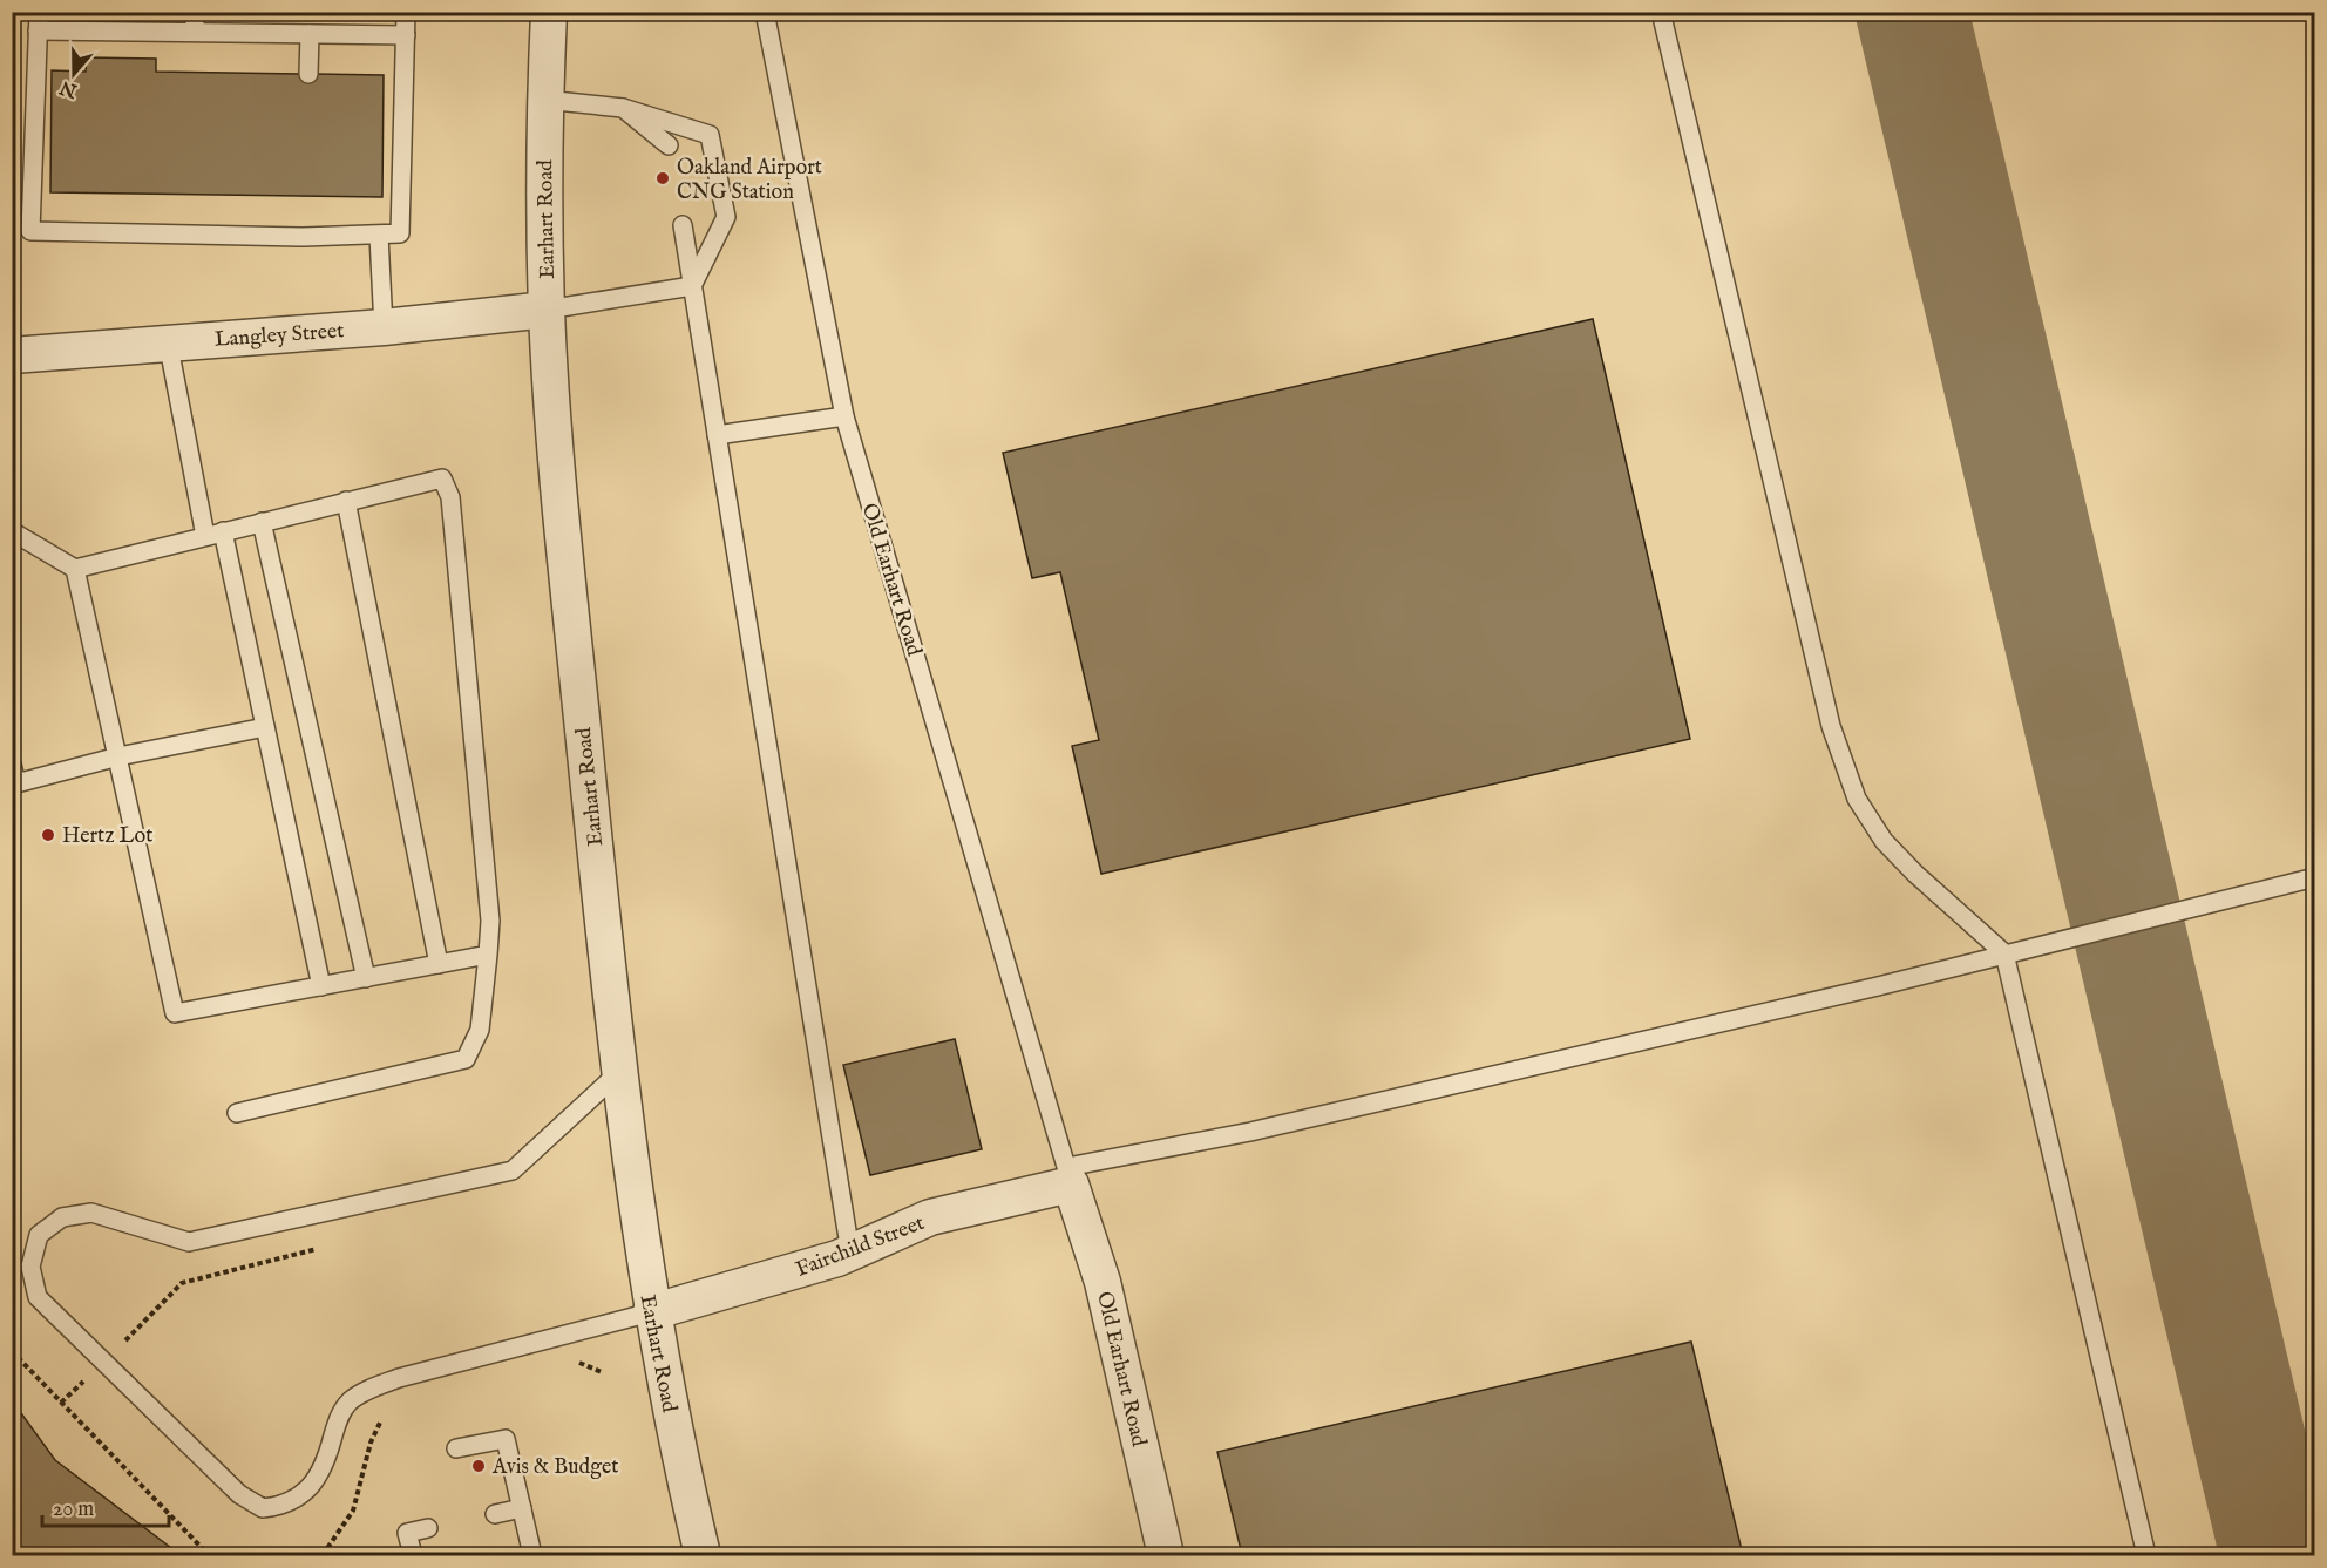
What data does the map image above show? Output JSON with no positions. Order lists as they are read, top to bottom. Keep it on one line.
{"streets":{"street":["Earhart Road","Langley Street","Old Earhart Road","Fairchild Street"]},"crossings":[["Earhart Road","Langley Street"],["Earhart Road","Fairchild Street"],["Old Earhart Road","Fairchild Street"]],"places":["Oakland Airport CNG Station","Hertz Lot","Avis & Budget"],"scale_bar":"20 m","north":"bottom"}
